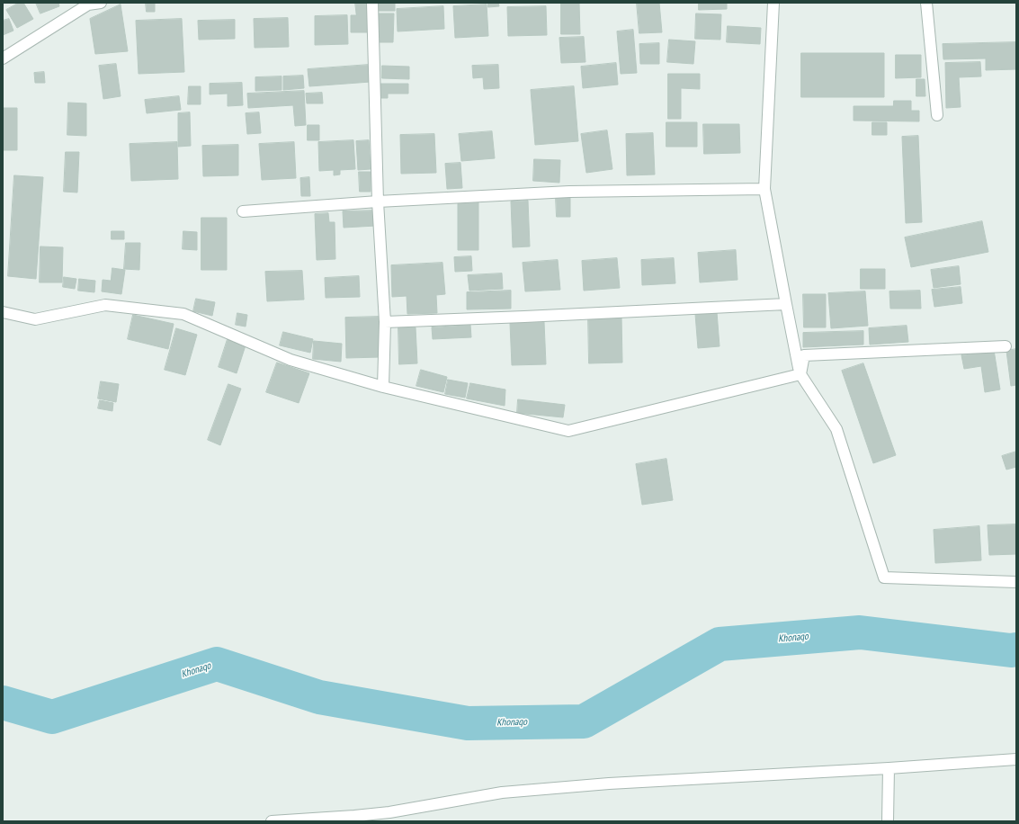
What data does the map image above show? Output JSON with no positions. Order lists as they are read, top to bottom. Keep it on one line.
{"water":["Khonaqo"]}
